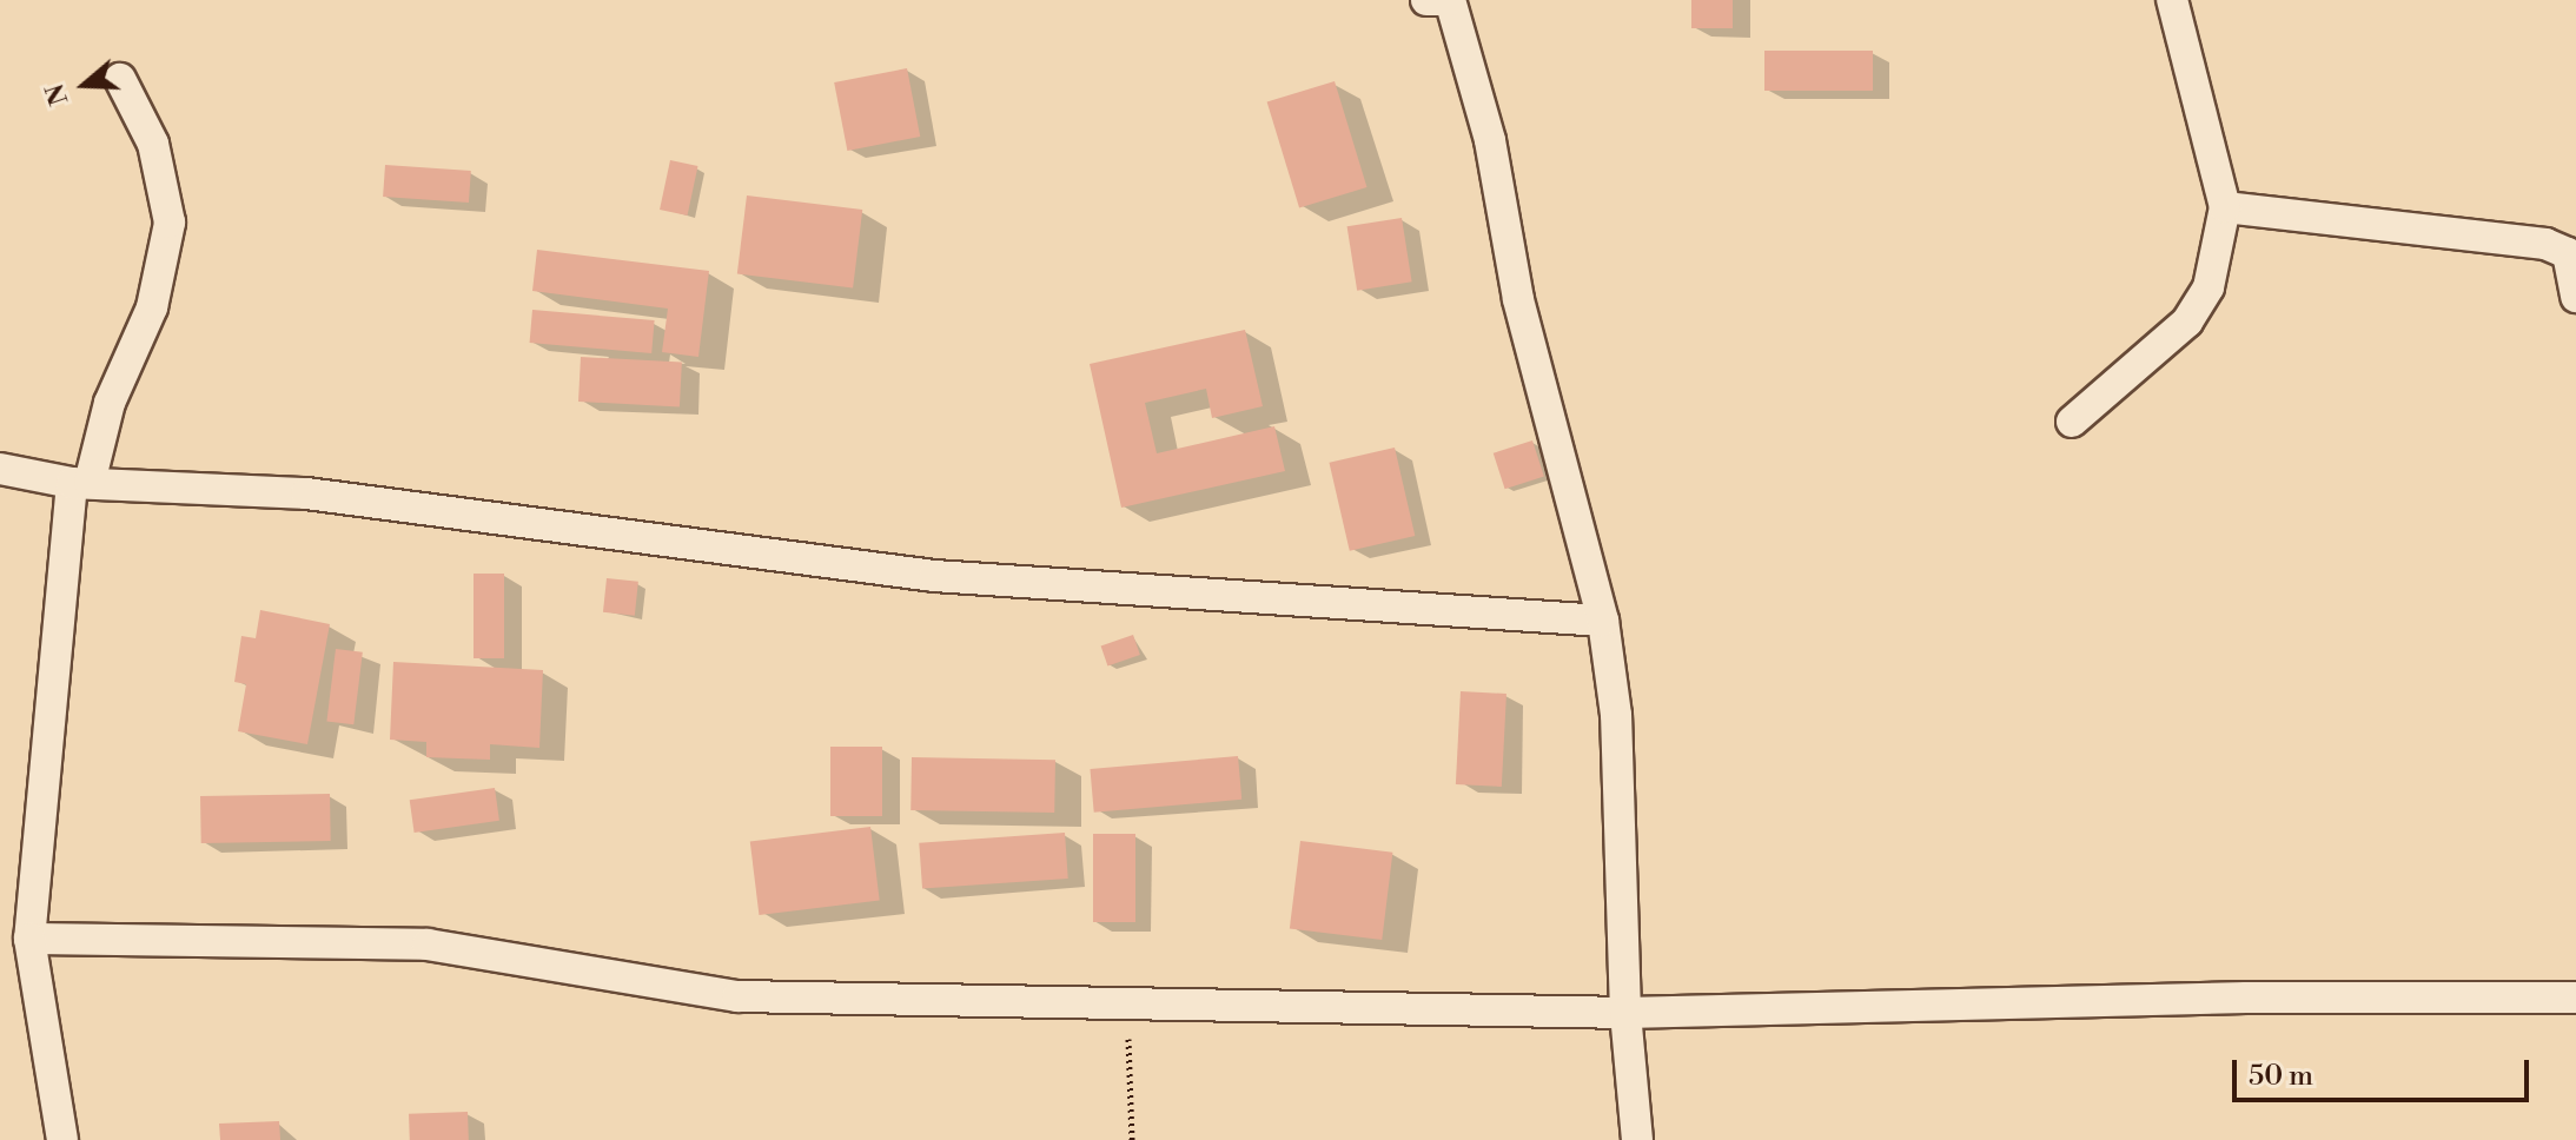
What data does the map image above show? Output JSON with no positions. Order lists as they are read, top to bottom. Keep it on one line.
{"scale_bar":"50 m","north":"left"}
